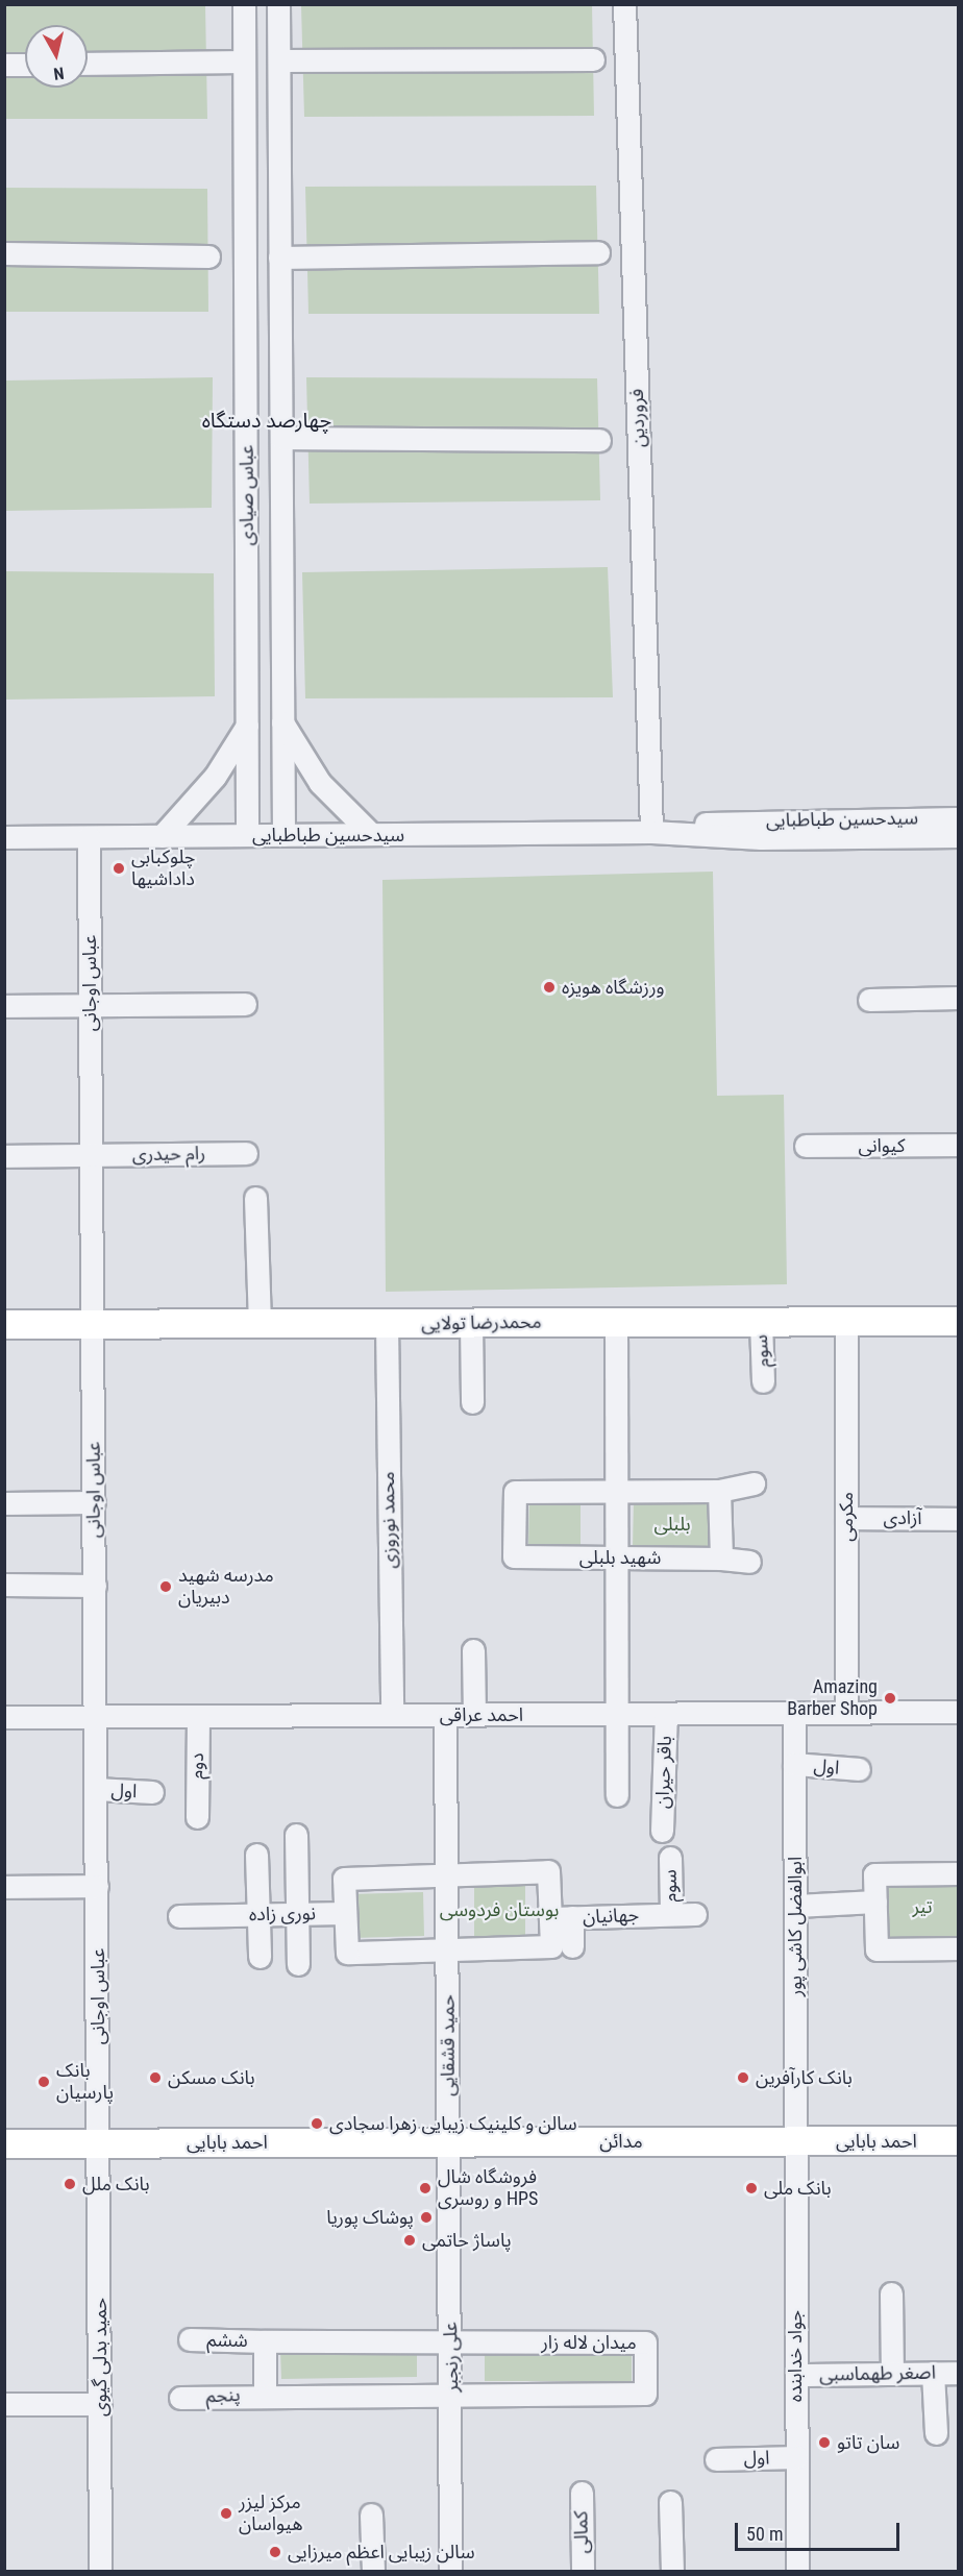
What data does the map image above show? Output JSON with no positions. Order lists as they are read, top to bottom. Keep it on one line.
{"streets":{"main road":["محمدرضا تولایی","مدائن","احمد بابایی"],"street":["فروردین","عباس صیادی","سیدحسین طباطبایی","عباس اوجانی","کیوانی","رام حیدری","سوم","مکرمی","آزادی","محمد نوروزی","شهید بلبلی","احمد عراقی","دوم","اول","باقر حیران","نوری زاده","جهانیان","ابوالفضل کاشی پور","حمید قشقایی","ششم","میدان لاله زار","جواد خدابنده","حمید بدلی گیوی","علی رنجبر","اصغر طهماسبی","پنجم","کمالی"]},"crossings":[["فروردین","سیدحسین طباطبایی"],["عباس صیادی","سیدحسین طباطبایی"],["سیدحسین طباطبایی","عباس اوجانی"],["عباس اوجانی","رام حیدری"],["عباس اوجانی","محمدرضا تولایی"],["عباس اوجانی","احمد عراقی"],["عباس اوجانی","اول"],["عباس اوجانی","احمد بابایی"],["عباس اوجانی","حمید بدلی گیوی"],["محمدرضا تولایی","سوم"],["محمدرضا تولایی","مکرمی"],["محمدرضا تولایی","محمد نوروزی"],["سوم","جهانیان"],["مکرمی","آزادی"],["مکرمی","احمد عراقی"],["محمد نوروزی","احمد عراقی"],["احمد عراقی","دوم"],["احمد عراقی","باقر حیران"],["احمد عراقی","ابوالفضل کاشی پور"],["احمد عراقی","حمید قشقایی"],["اول","ابوالفضل کاشی پور"],["اول","جواد خدابنده"],["ابوالفضل کاشی پور","مدائن"],["ابوالفضل کاشی پور","احمد بابایی"],["ابوالفضل کاشی پور","جواد خدابنده"],["حمید قشقایی","مدائن"],["حمید قشقایی","احمد بابایی"],["حمید قشقایی","علی رنجبر"],["مدائن","احمد بابایی"],["مدائن","جواد خدابنده"],["مدائن","علی رنجبر"],["احمد بابایی","جواد خدابنده"],["احمد بابایی","حمید بدلی گیوی"],["احمد بابایی","علی رنجبر"],["ششم","میدان لاله زار"],["میدان لاله زار","علی رنجبر"],["میدان لاله زار","پنجم"],["جواد خدابنده","اصغر طهماسبی"]],"districts":["چهارصد دستگاه"],"parks":["بلبلی","تیر","بوستان فردوسی"],"places":["چلوکبابی داداشیها","ورزشگاه هویزه","مدرسه شهید دبیریان","Amazing Barber Shop","بانک مسکن","بانک کارآفرین","بانک پارسیان","سالن و کلینیک زیبایی زهرا سجادی","بانک ملل","فروشگاه شال و روسری HPS","بانک ملی","پوشاک پوریا","پاساژ حاتمی","سان تاتو","مرکز لیزر هیواسان","سالن زیبایی اعظم میرزایی"],"scale_bar":"50 m","north":"bottom"}
